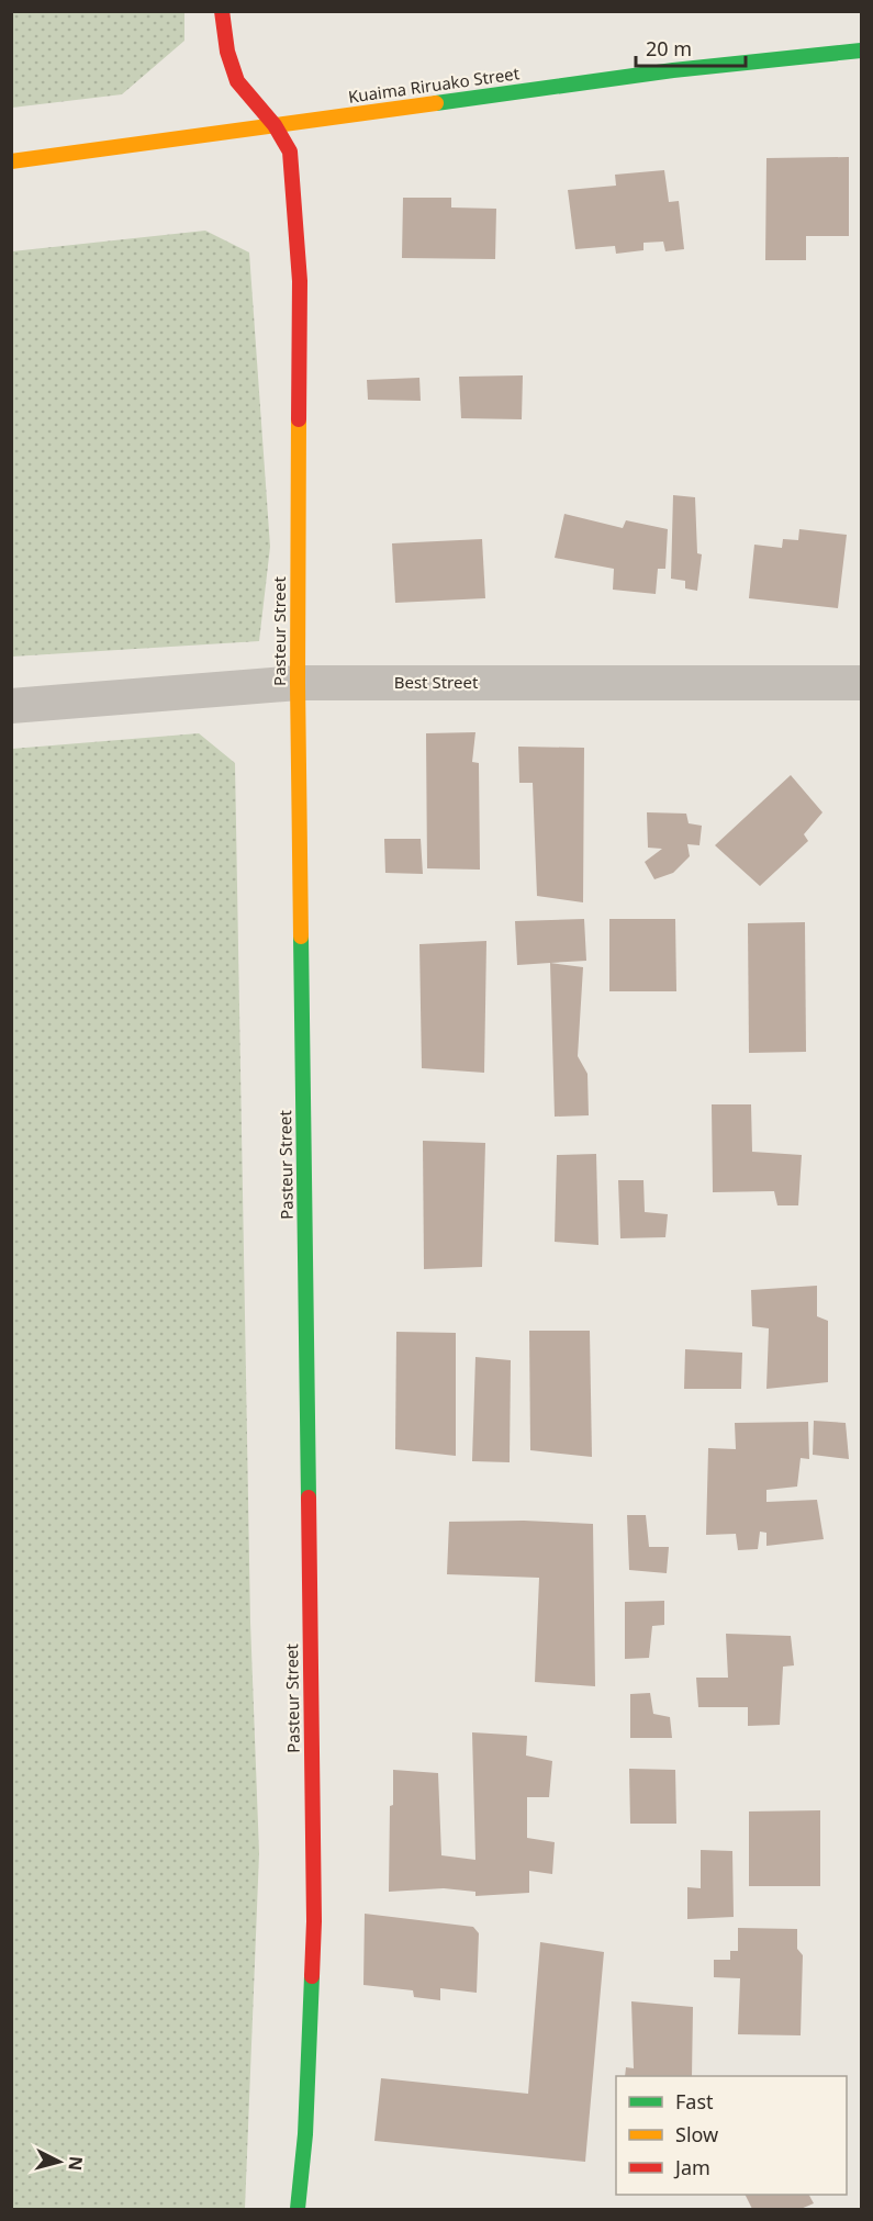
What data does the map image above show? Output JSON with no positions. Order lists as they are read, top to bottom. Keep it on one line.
{"streets":{"main road":["Kuaima Riruako Street","Pasteur Street"],"street":["Best Street"]},"crossings":[["Kuaima Riruako Street","Pasteur Street"],["Pasteur Street","Best Street"]],"legend":["Fast","Slow","Jam"],"scale_bar":"20 m","north":"right"}
